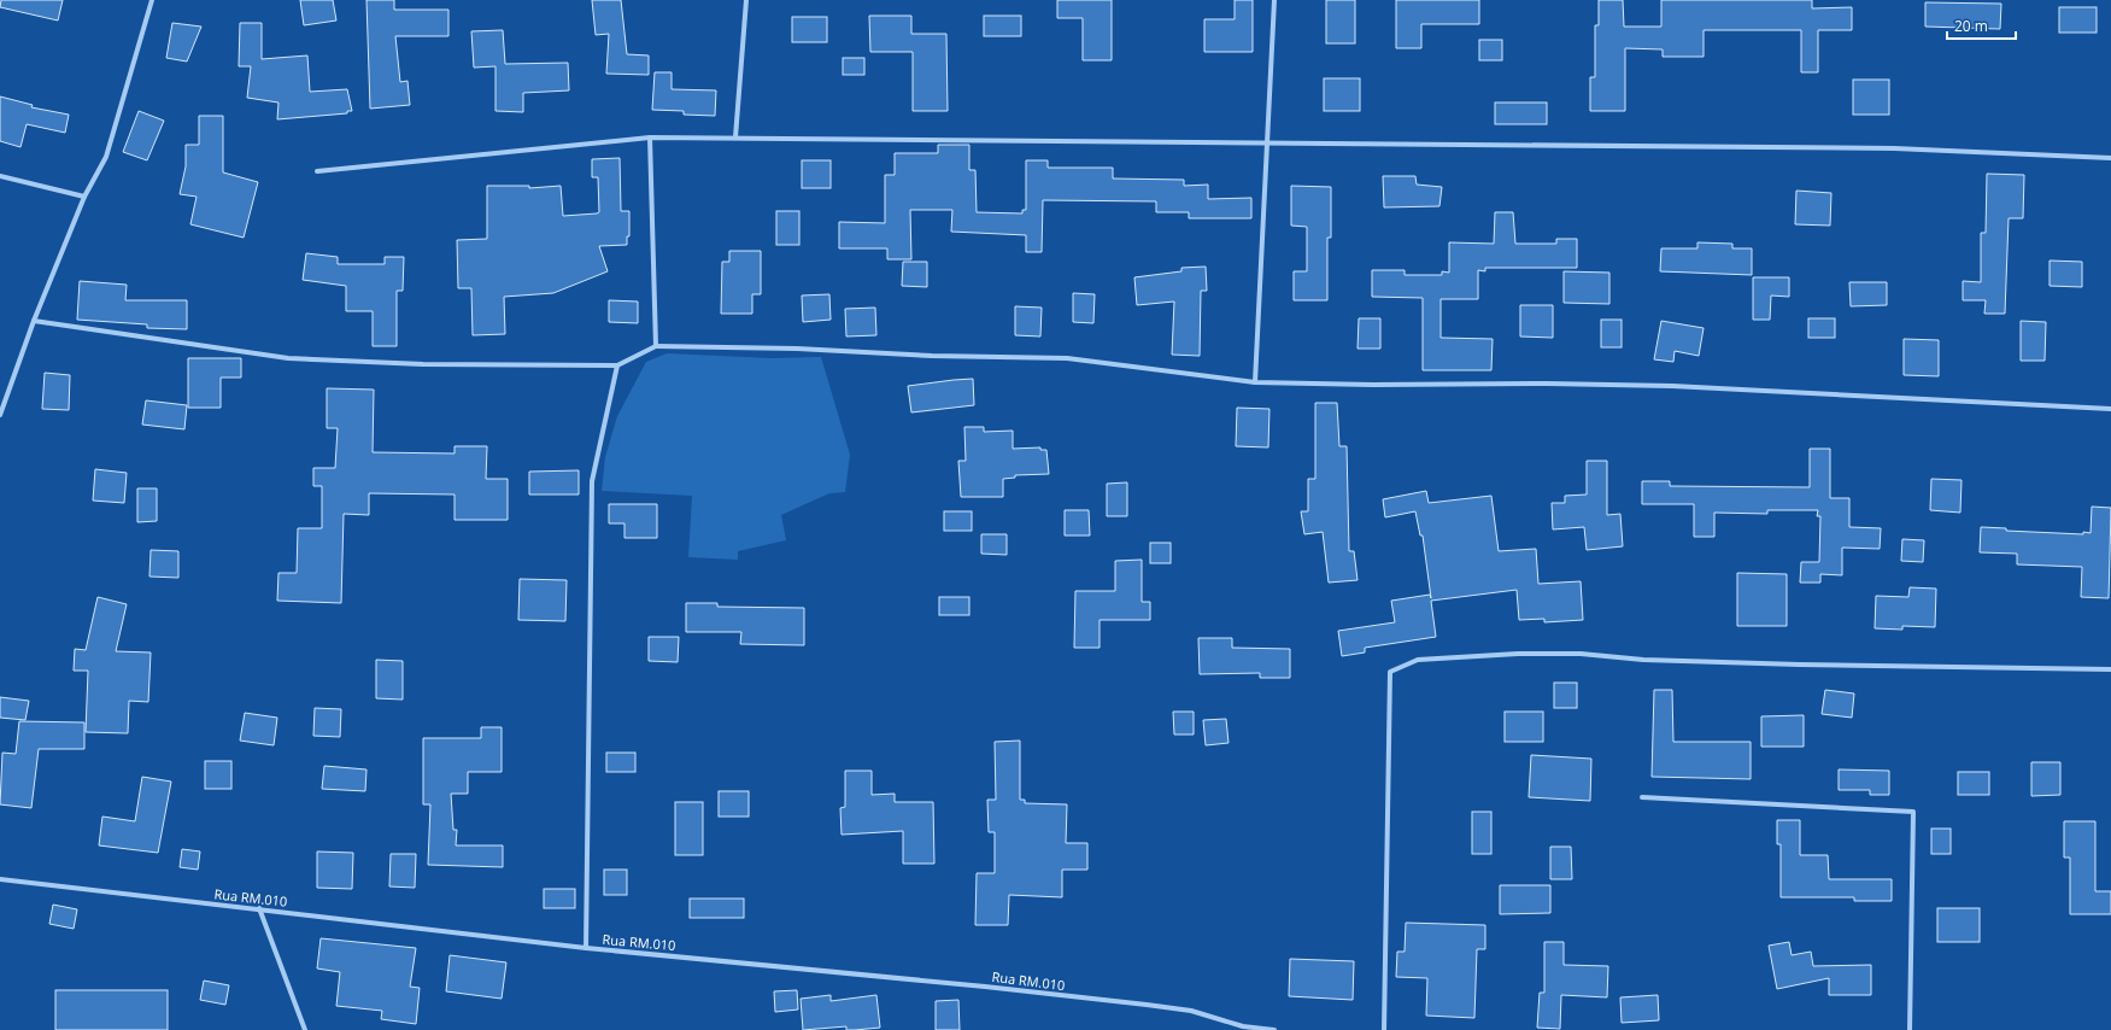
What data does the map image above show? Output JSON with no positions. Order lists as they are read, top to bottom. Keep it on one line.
{"streets":{"street":["Rua RM.010"]},"scale_bar":"20 m"}
